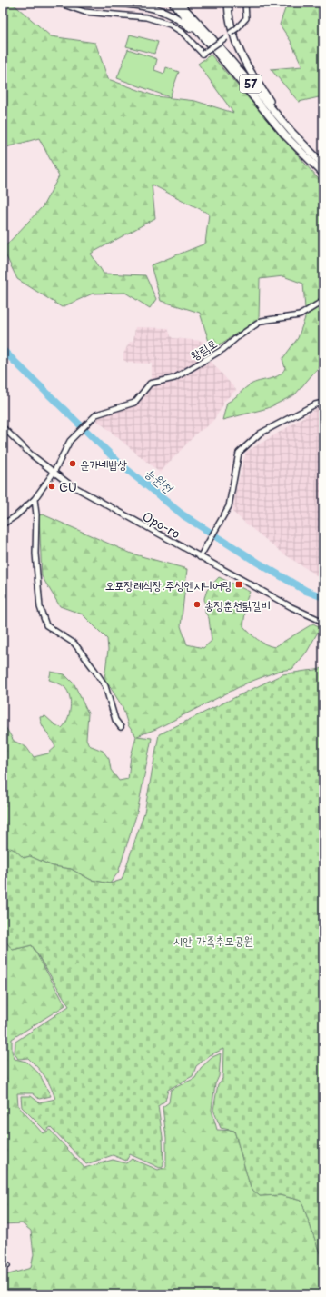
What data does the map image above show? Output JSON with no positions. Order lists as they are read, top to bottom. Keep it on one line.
{"streets":{"highway":["57"],"street":["왕림로","Opo-ro"]},"crossings":[["왕림로","Opo-ro"]],"water":["능원천"],"parks":["시안 가족추모공원"],"places":{"other":["윤가네밥상","CU","송정춘천닭갈비"],"transit":["오포장례식장.주성엔지니어링"]}}
